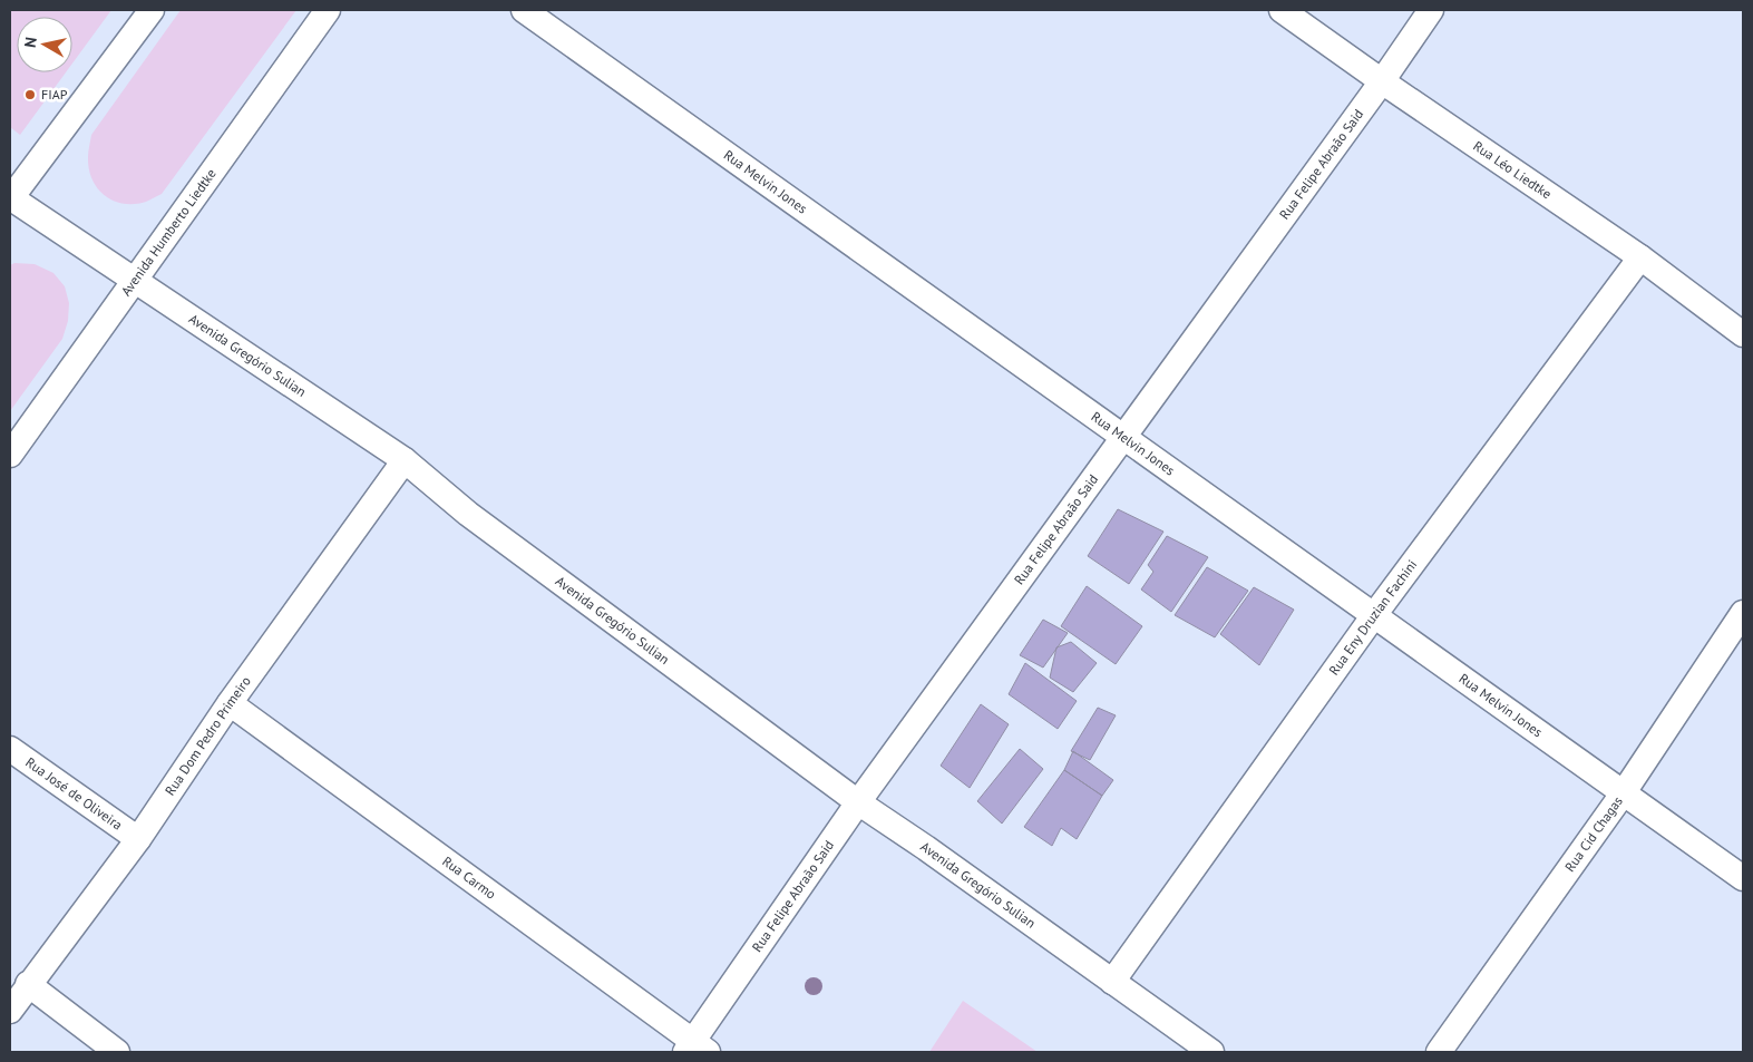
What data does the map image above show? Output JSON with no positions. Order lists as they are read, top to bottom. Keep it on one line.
{"streets":{"street":["Rua Felipe Abraão Said","Rua Léo Liedtke","Rua Melvin Jones","Avenida Humberto Liedtke","Avenida Gregório Sulian","Rua Eny Druzian Fachini","Rua Dom Pedro Primeiro","Rua José de Oliveira","Rua Cid Chagas","Rua Carmo"]},"crossings":[["Rua Felipe Abraão Said","Rua Léo Liedtke"],["Rua Felipe Abraão Said","Rua Melvin Jones"],["Rua Felipe Abraão Said","Avenida Gregório Sulian"],["Rua Felipe Abraão Said","Rua Carmo"],["Rua Léo Liedtke","Rua Eny Druzian Fachini"],["Rua Melvin Jones","Rua Eny Druzian Fachini"],["Rua Melvin Jones","Rua Cid Chagas"],["Avenida Humberto Liedtke","Avenida Gregório Sulian"],["Avenida Gregório Sulian","Rua Eny Druzian Fachini"],["Avenida Gregório Sulian","Rua Dom Pedro Primeiro"],["Rua Dom Pedro Primeiro","Rua José de Oliveira"],["Rua Dom Pedro Primeiro","Rua Carmo"]],"places":["FIAP"],"north":"left"}
